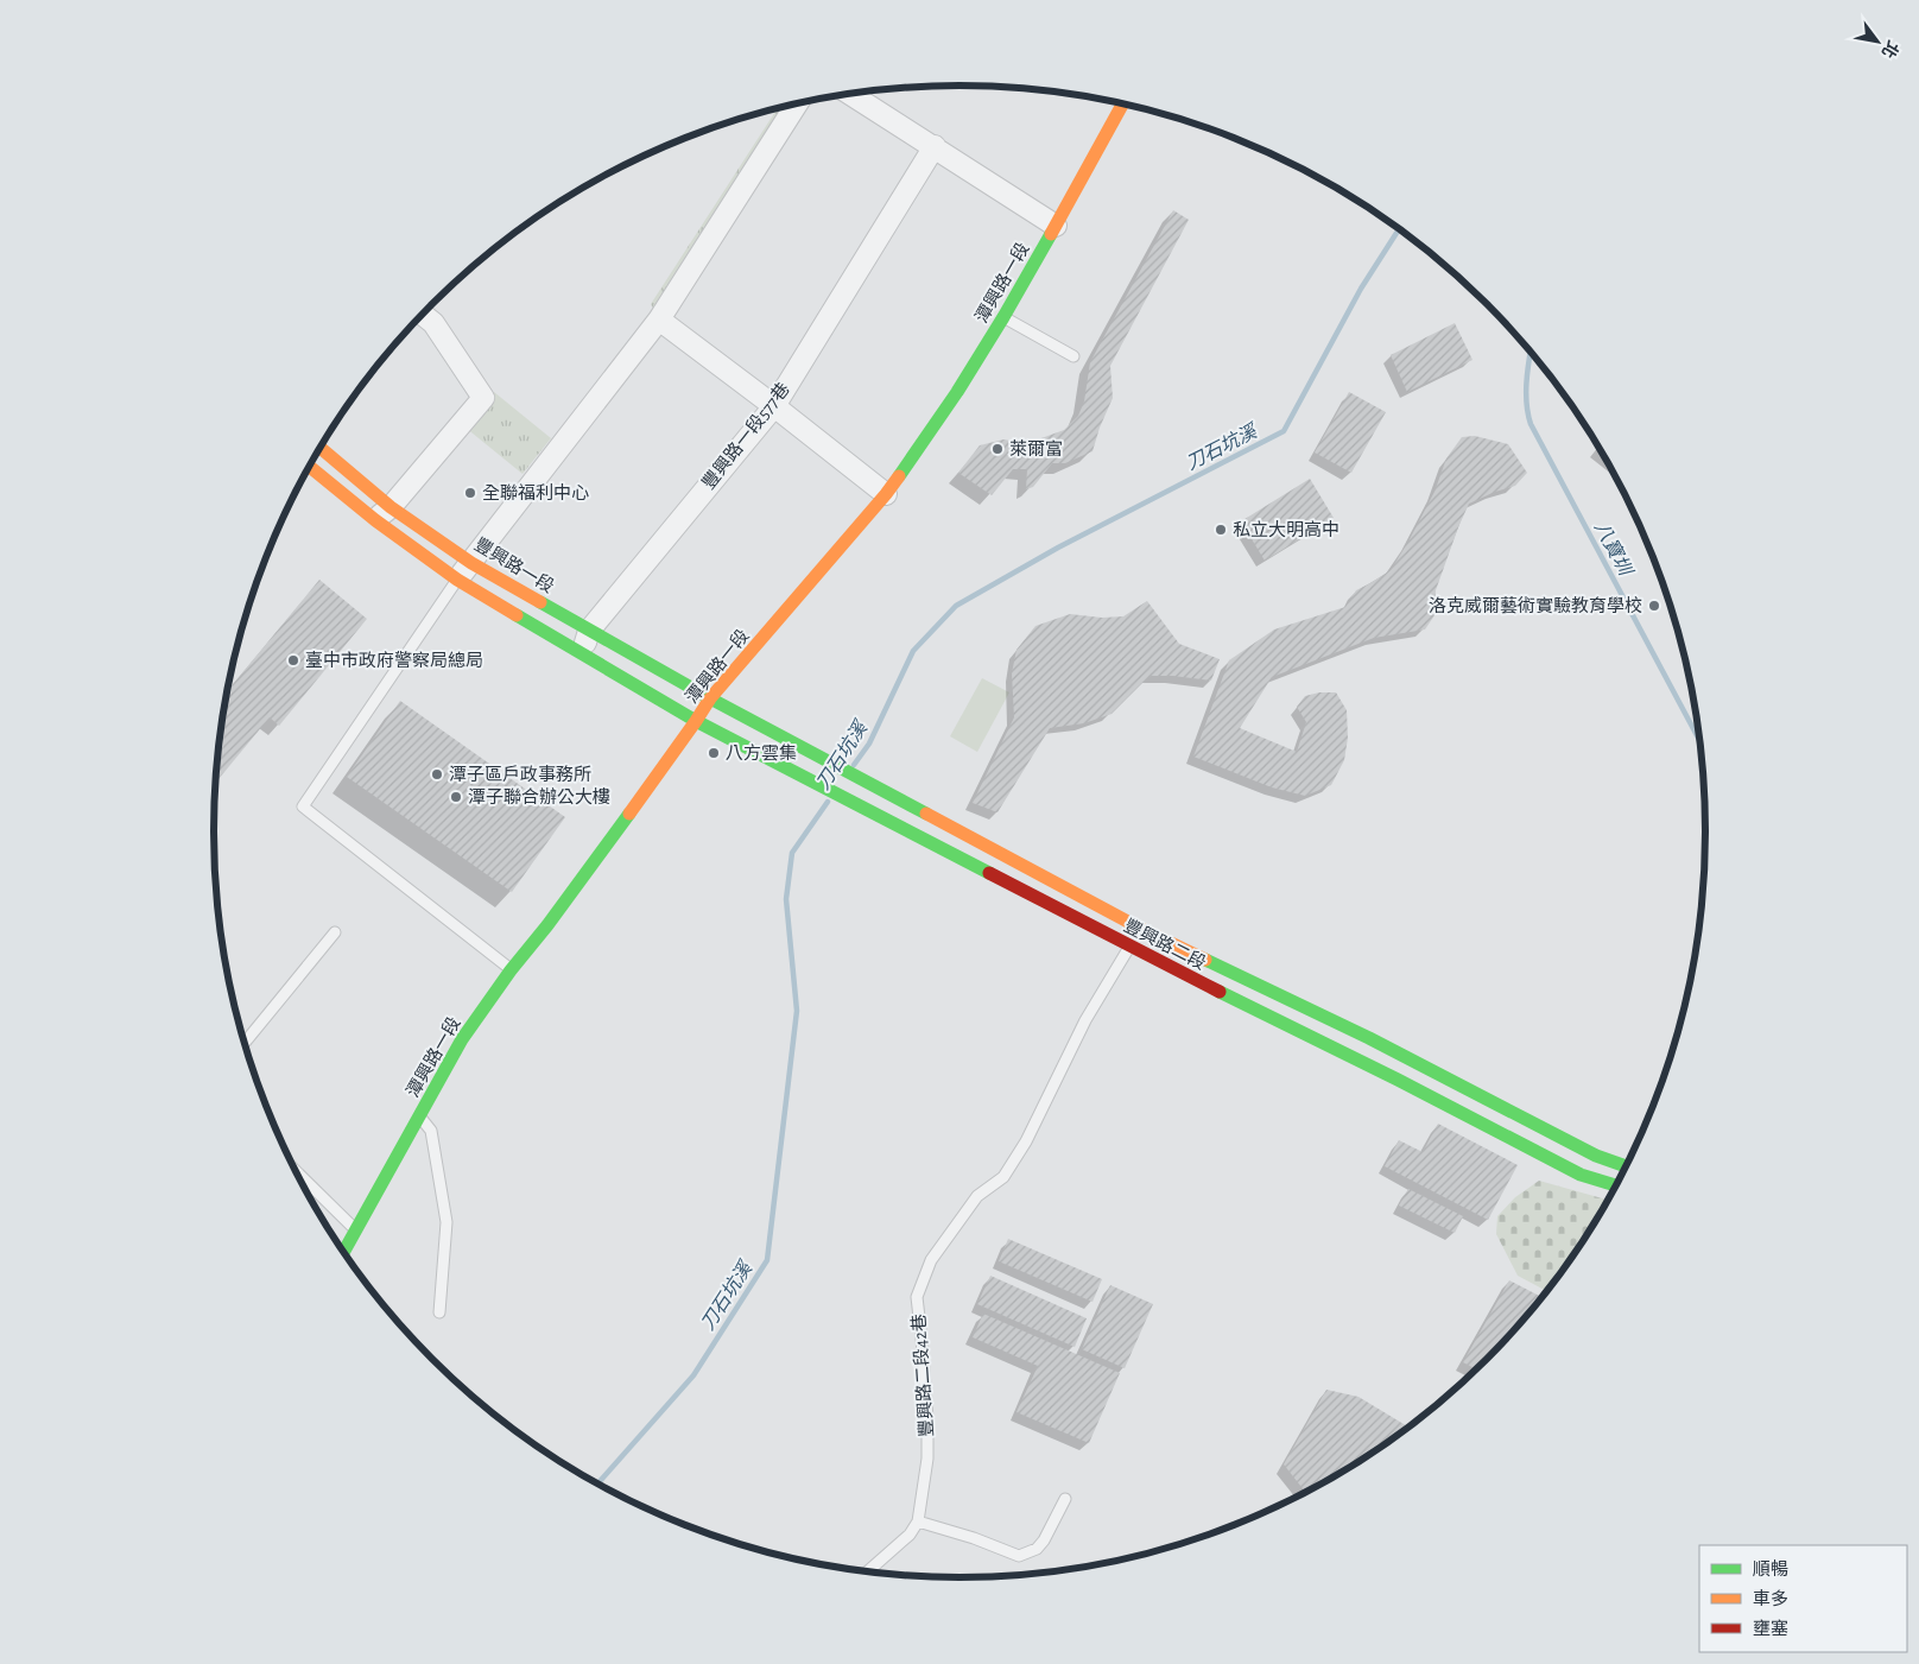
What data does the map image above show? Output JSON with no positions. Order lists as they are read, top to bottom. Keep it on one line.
{"streets":{"street":["潭興路一段","豐興路一段577巷","豐興路一段","豐興路二段"],"lane":["豐興路二段42巷"]},"crossings":[["潭興路一段","豐興路一段"],["潭興路一段","豐興路二段"],["豐興路一段577巷","豐興路一段"],["豐興路一段","豐興路二段"],["豐興路二段","豐興路二段42巷"]],"water":["刀石坑溪","八寶圳"],"places":["萊爾富","全聯福利中心","私立大明高中","洛克威爾藝術實驗教育學校","臺中市政府警察局總局","八方雲集","潭子區戶政事務所","潭子聯合辦公大樓"],"legend":["順暢","車多","壅塞"],"north":"bottom right"}
